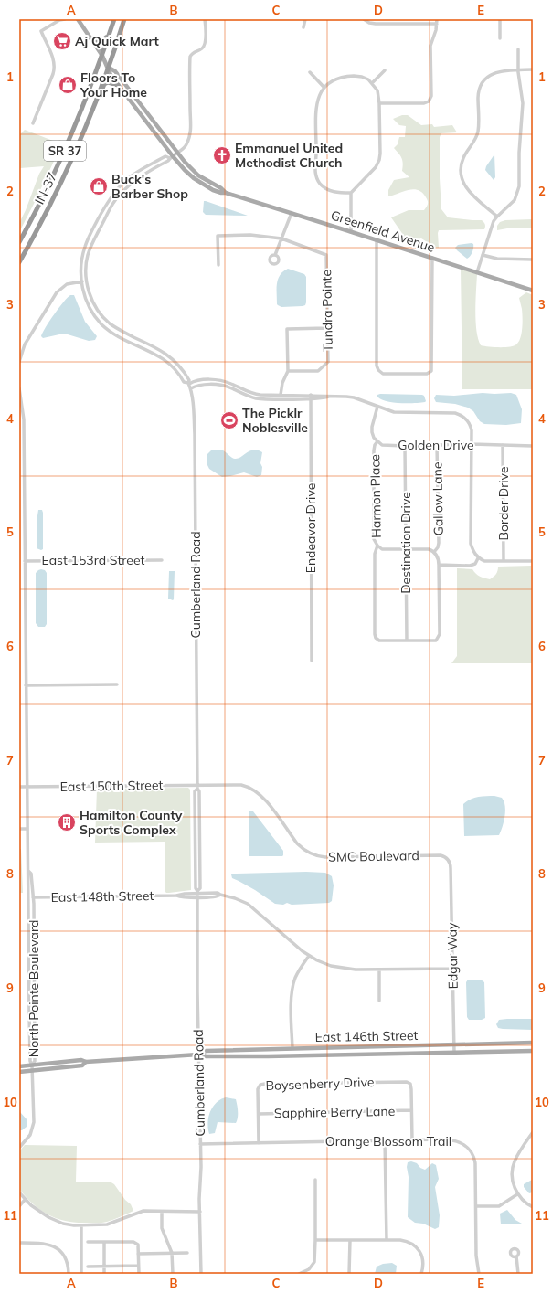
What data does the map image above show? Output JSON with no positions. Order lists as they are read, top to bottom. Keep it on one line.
{"streets":{"highway":["SR 37","IN-37"],"main road":["Greenfield Avenue","East 146th Street"],"street":["Tundra Pointe","Golden Drive","Harmon Place","Gallow Lane","Border Drive","Endeavor Drive","Destination Drive","East 153rd Street","Cumberland Road","East 150th Street","SMC Boulevard","East 148th Street","Edgar Way","North Pointe Boulevard","Boysenberry Drive","Sapphire Berry Lane","Orange Blossom Trail"]},"crossings":[["IN-37","Greenfield Avenue"],["Greenfield Avenue","Cumberland Road"],["Golden Drive","Harmon Place"],["Golden Drive","Gallow Lane"],["Golden Drive","Border Drive"],["Golden Drive","Destination Drive"],["Harmon Place","Destination Drive"],["East 153rd Street","North Pointe Boulevard"],["Cumberland Road","East 150th Street"],["Cumberland Road","SMC Boulevard"],["Cumberland Road","East 148th Street"],["Cumberland Road","East 146th Street"],["Cumberland Road","Orange Blossom Trail"],["East 150th Street","SMC Boulevard"],["East 150th Street","North Pointe Boulevard"],["SMC Boulevard","Edgar Way"],["East 148th Street","North Pointe Boulevard"],["Edgar Way","East 146th Street"],["North Pointe Boulevard","East 146th Street"],["Boysenberry Drive","Sapphire Berry Lane"],["Boysenberry Drive","Orange Blossom Trail"]],"places":{"supermarket":["Aj Quick Mart"],"shop":["Floors To Your Home","Buck's Barber Shop"],"church":["Emmanuel United Methodist Church"],"sports":["The Picklr Noblesville"],"building":["Hamilton County Sports Complex"]},"grid":{"columns":["A","B","C","D","E"],"rows":["1","2","3","4","5","6","7","8","9","10","11"]}}
